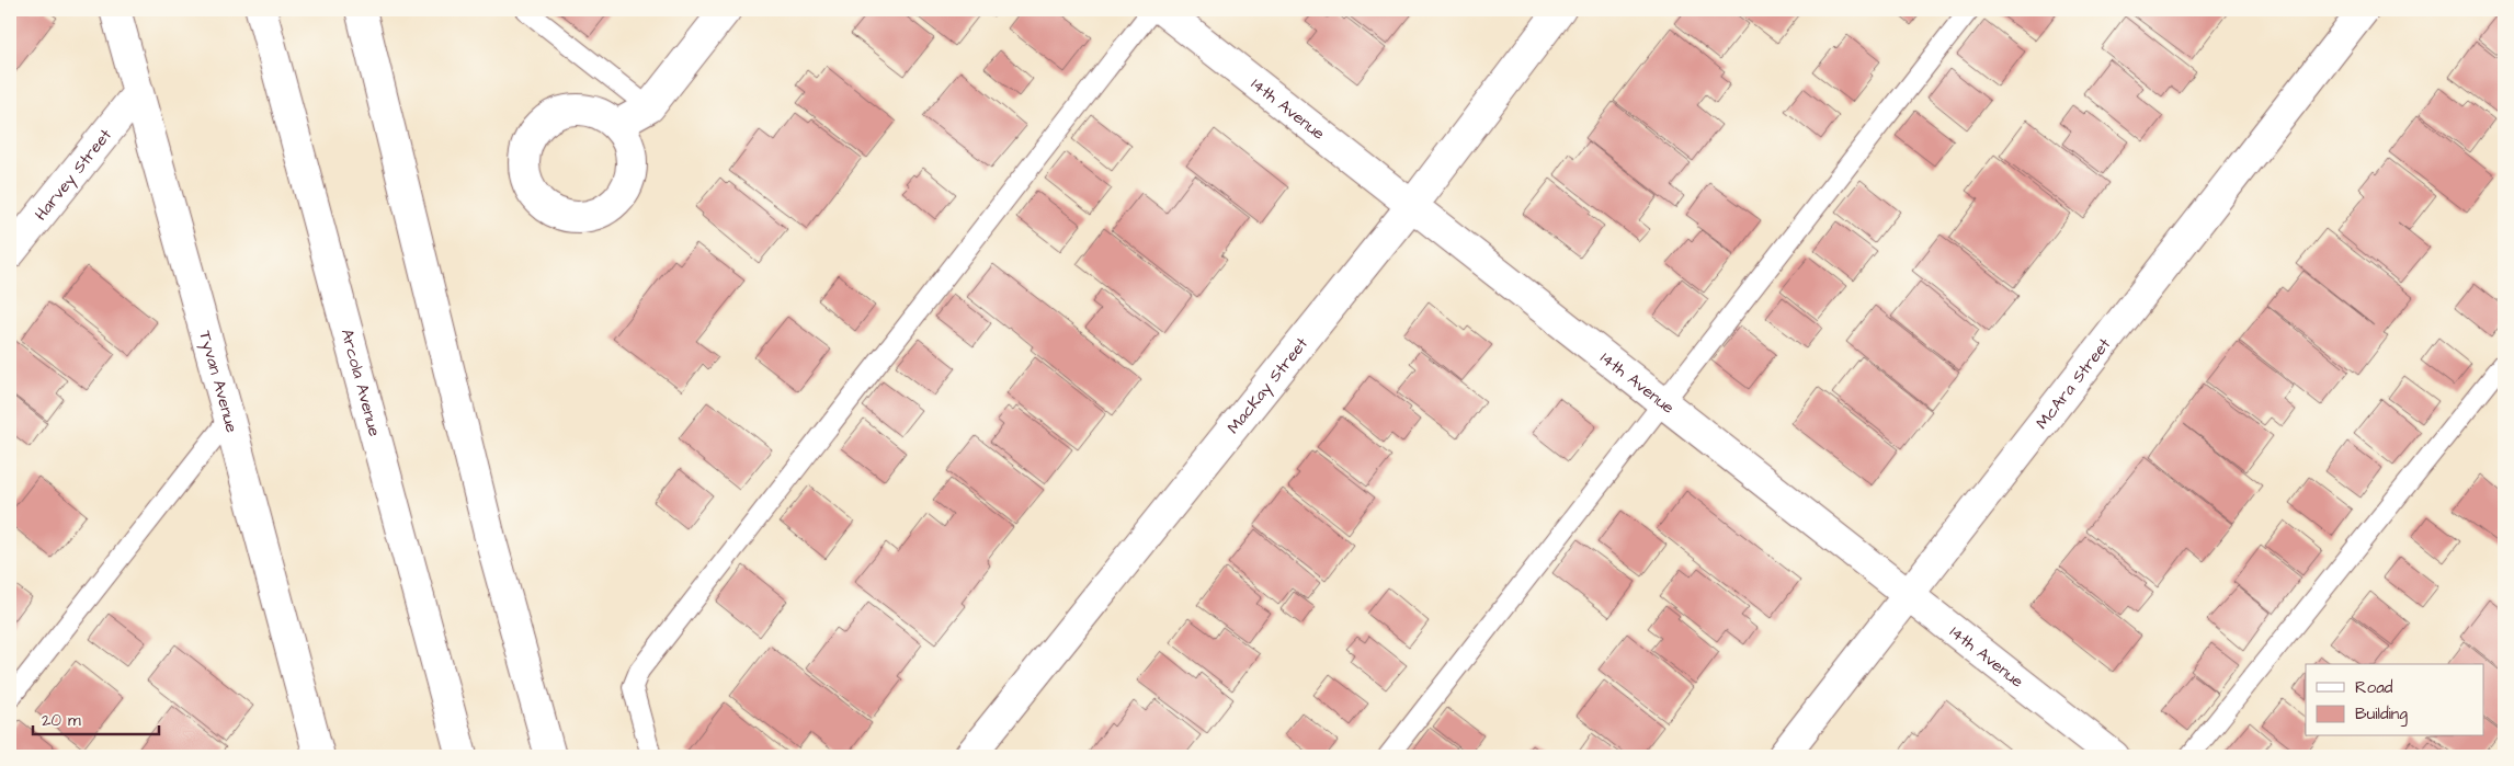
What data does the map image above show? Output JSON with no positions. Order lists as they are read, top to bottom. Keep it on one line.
{"streets":{"street":["14th Avenue","Harvey Street","Tyvan Avenue","McAra Street","Arcola Avenue","MacKay Street"]},"crossings":[["14th Avenue","McAra Street"],["14th Avenue","MacKay Street"],["Harvey Street","Tyvan Avenue"]],"legend":["Road","Building"],"scale_bar":"20 m"}
